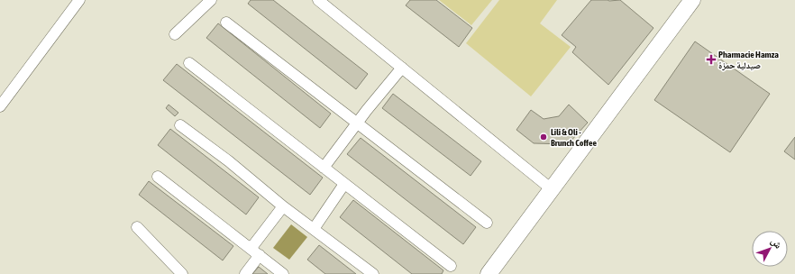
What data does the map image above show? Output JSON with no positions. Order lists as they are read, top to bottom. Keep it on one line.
{"places":{"health":["Pharmacie Hamza صيدلية حمزة"],"other":["Lili & Oli - Brunch Coffee"]},"north":"top right"}
